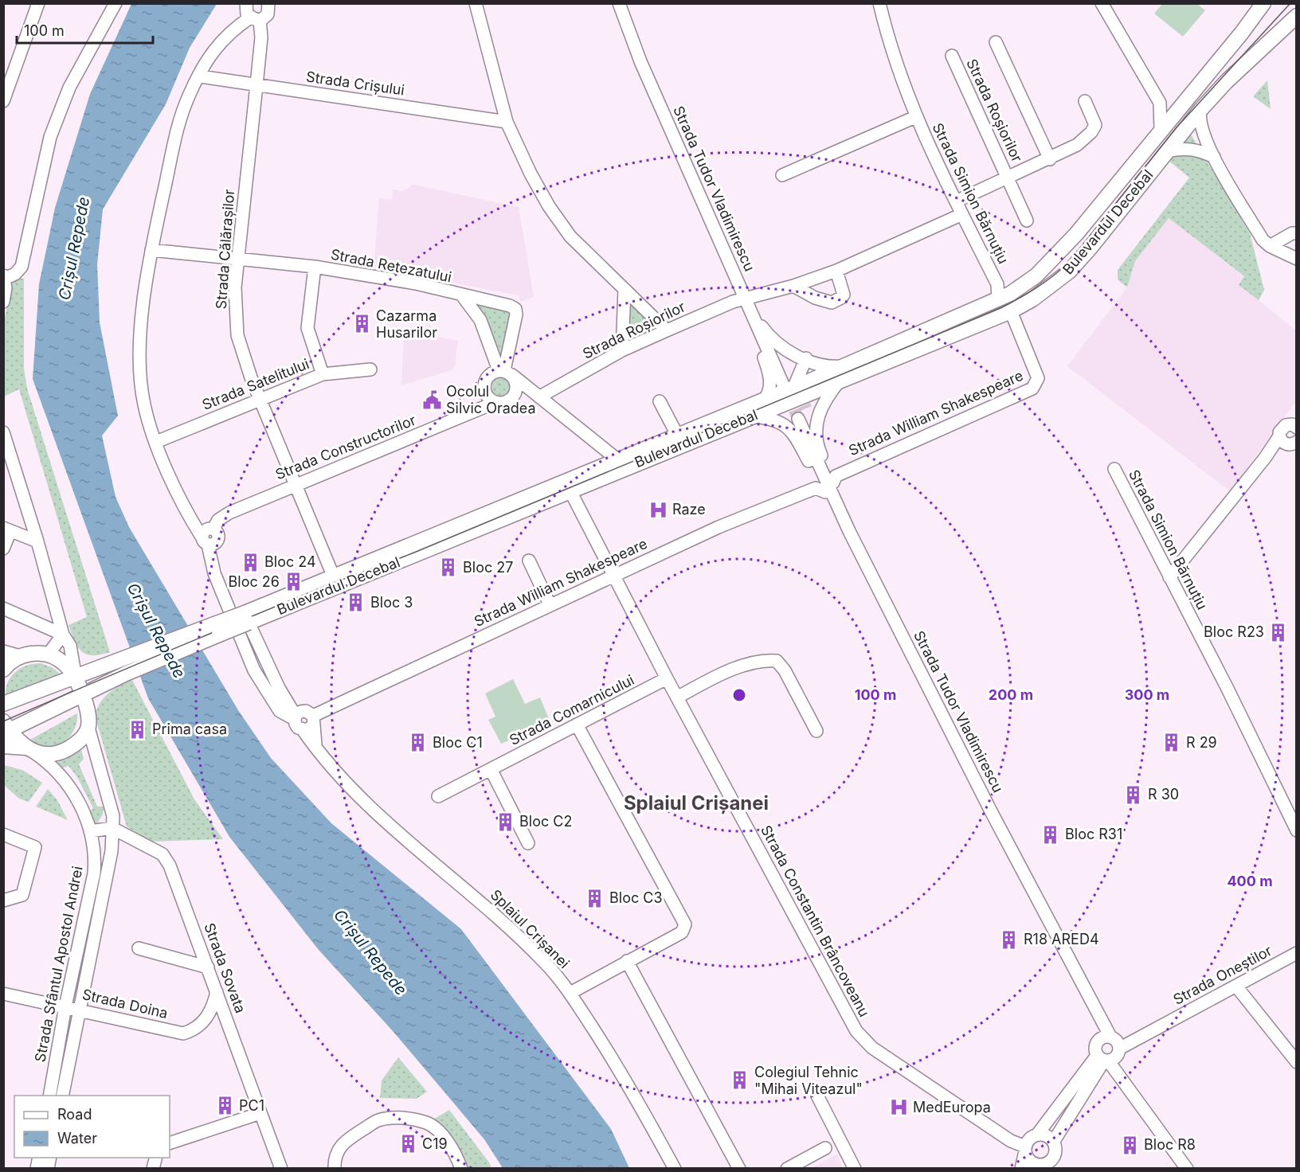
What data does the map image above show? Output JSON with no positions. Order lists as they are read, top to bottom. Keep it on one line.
{"streets":{"main road":["Bulevardul Decebal"],"street":["Strada Crișului","Strada Roșiorilor","Strada Tudor Vladimirescu","Strada Simion Bărnuțiu","Strada Călărașilor","Strada Retezatului","Strada Satelitului","Strada William Shakespeare","Strada Constructorilor","Strada Comarnicului","Strada Constantin Brâncoveanu","Splaiul Crișanei","Strada Sfântul Apostol Andrei","Strada Sovata","Strada Oneștilor","Strada Doina"]},"crossings":[["Strada Crișului","Strada Călărașilor"],["Strada Roșiorilor","Strada Tudor Vladimirescu"],["Strada Roșiorilor","Strada Simion Bărnuțiu"],["Strada Tudor Vladimirescu","Strada Oneștilor"],["Strada Simion Bărnuțiu","Bulevardul Decebal"],["Bulevardul Decebal","Strada Călărașilor"],["Bulevardul Decebal","Strada William Shakespeare"],["Bulevardul Decebal","Strada Constantin Brâncoveanu"],["Strada Călărașilor","Strada Retezatului"],["Strada Călărașilor","Strada Satelitului"],["Strada Călărașilor","Strada Constructorilor"],["Strada Retezatului","Strada Satelitului"],["Strada Retezatului","Strada Constructorilor"],["Strada William Shakespeare","Strada Constantin Brâncoveanu"],["Strada William Shakespeare","Splaiul Crișanei"],["Strada Comarnicului","Strada Constantin Brâncoveanu"],["Strada Constantin Brâncoveanu","Strada Oneștilor"],["Strada Sfântul Apostol Andrei","Strada Sovata"],["Strada Sfântul Apostol Andrei","Strada Doina"],["Strada Sovata","Strada Doina"]],"districts":["Splaiul Crișanei"],"water":["Crișul Repede"],"places":{"building":["Cazarma Husarilor","Bloc 24","Bloc 27","Bloc 26","Bloc 3","Bloc R23","Prima casa","Bloc C1","R 29","R 30","Bloc C2","Bloc R31","Bloc C3","R18 ARED4","Colegiul Tehnic \"Mihai Viteazul\"","PC1","C19","Bloc R8"],"public building":["Ocolul Silvic Oradea"],"hospital":["Raze","MedEuropa"]},"legend":["Road","Water"],"scale_bar":"100 m","rings":["100 m","200 m","300 m","400 m"]}
